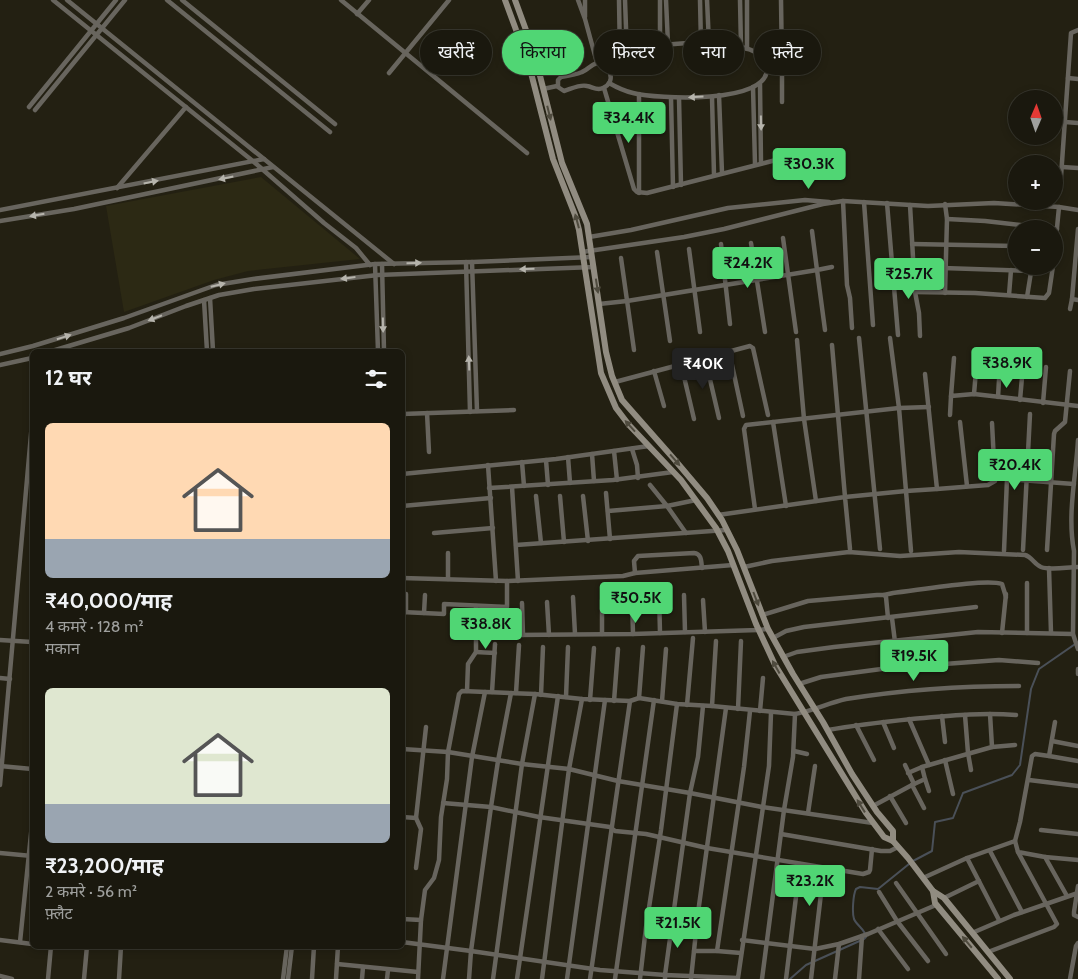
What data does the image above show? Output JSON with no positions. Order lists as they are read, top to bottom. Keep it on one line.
{"north":"top","page":{"chip":["खरीदें","किराया","फ़िल्टर","नया","फ़्लैट"],"map_buttons":["+","−"],"price":["₹34.4K","₹30.3K","₹24.2K","₹25.7K","₹38.9K","₹40K","₹20.4K","₹50.5K","₹38.8K","₹19.5K","₹23.2K","₹21.5K"],"heading":"12 घर","list":[{"name":"₹40,000/माह","note":"4 कमरे · 128 m² · मकान"},{"name":"₹23,200/माह","note":"2 कमरे · 56 m² · फ़्लैट"}]}}
